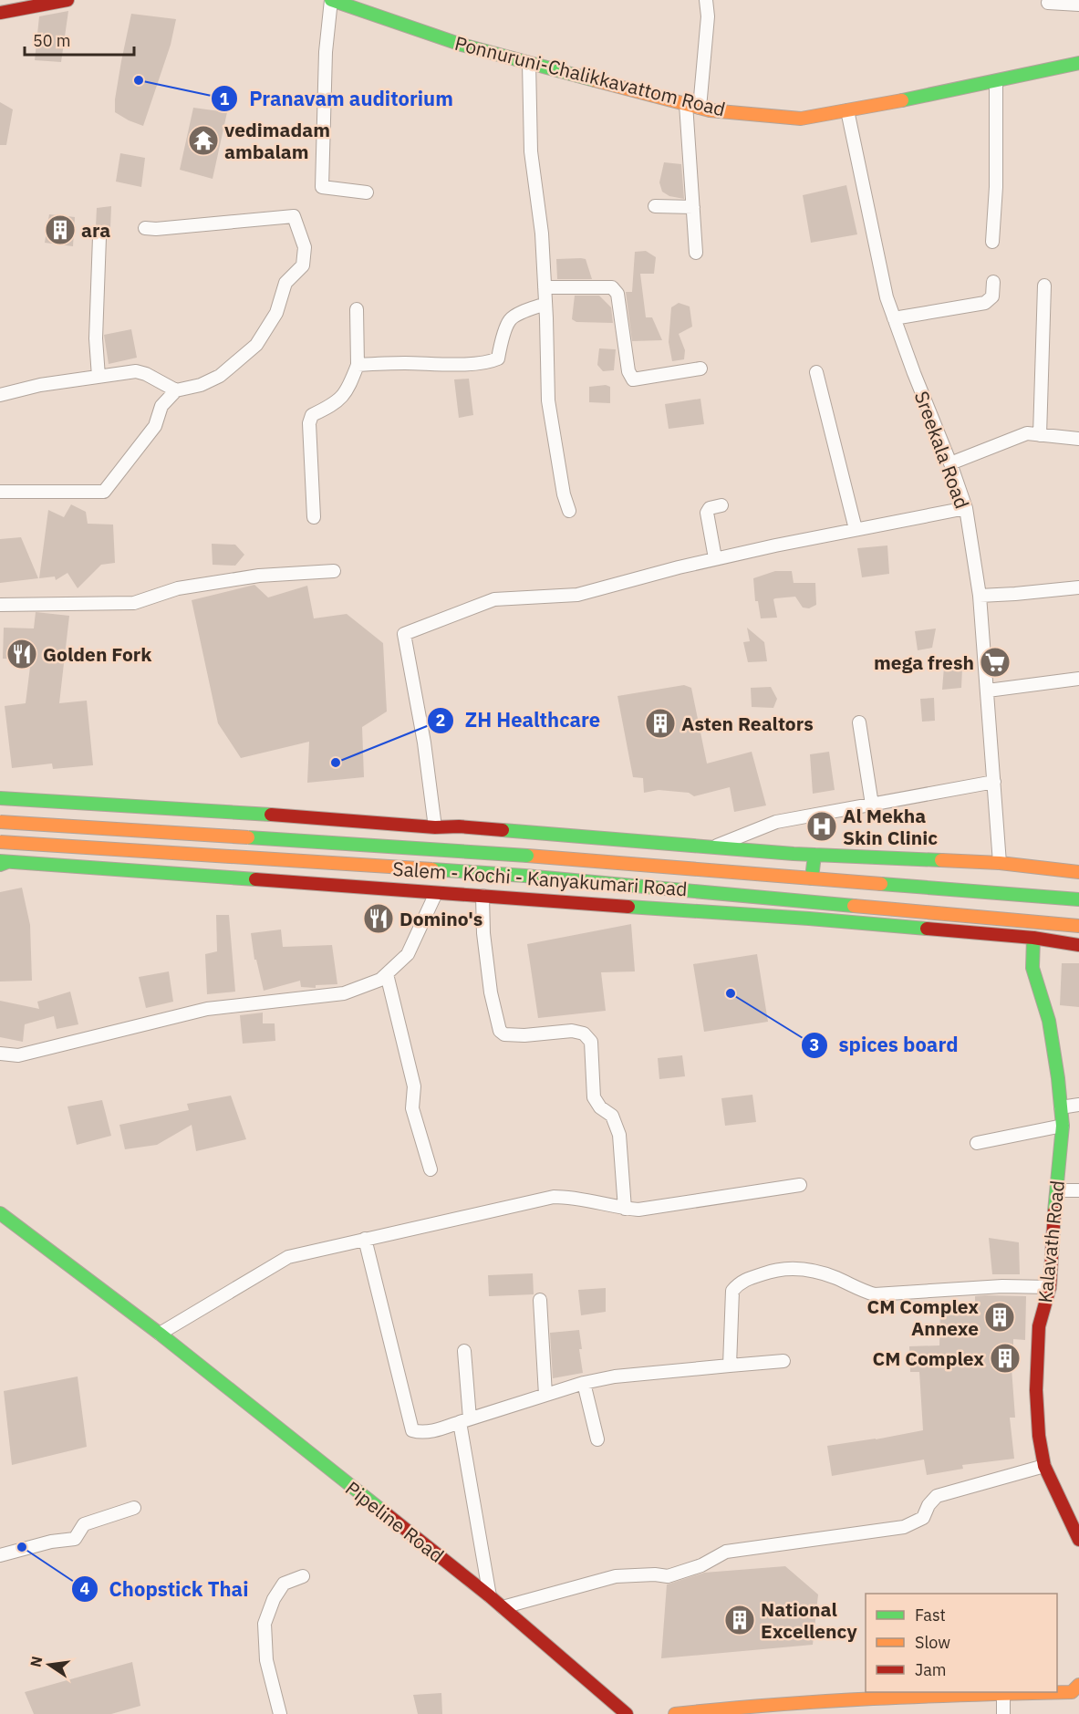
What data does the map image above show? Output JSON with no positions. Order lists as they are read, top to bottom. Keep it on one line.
{"streets":{"main road":["Ponnuruni-Chalikkavattom Road","Salem - Kochi - Kanyakumari Road","Kalavath Road","Pipeline Road"],"street":["Sreekala Road"]},"crossings":[["Ponnuruni-Chalikkavattom Road","Sreekala Road"],["Salem - Kochi - Kanyakumari Road","Kalavath Road"]],"places":{"other":["Pranavam auditorium","ZH Healthcare","spices board","Chopstick Thai"],"temple":["vedimadam ambalam"],"building":["ara","Asten Realtors","CM Complex Annexe","CM Complex","National Excellency"],"restaurant":["Golden Fork","Domino's"],"supermarket":["mega fresh"],"hospital":["Al Mekha Skin Clinic"]},"legend":["Fast","Slow","Jam"],"scale_bar":"50 m","north":"left"}
